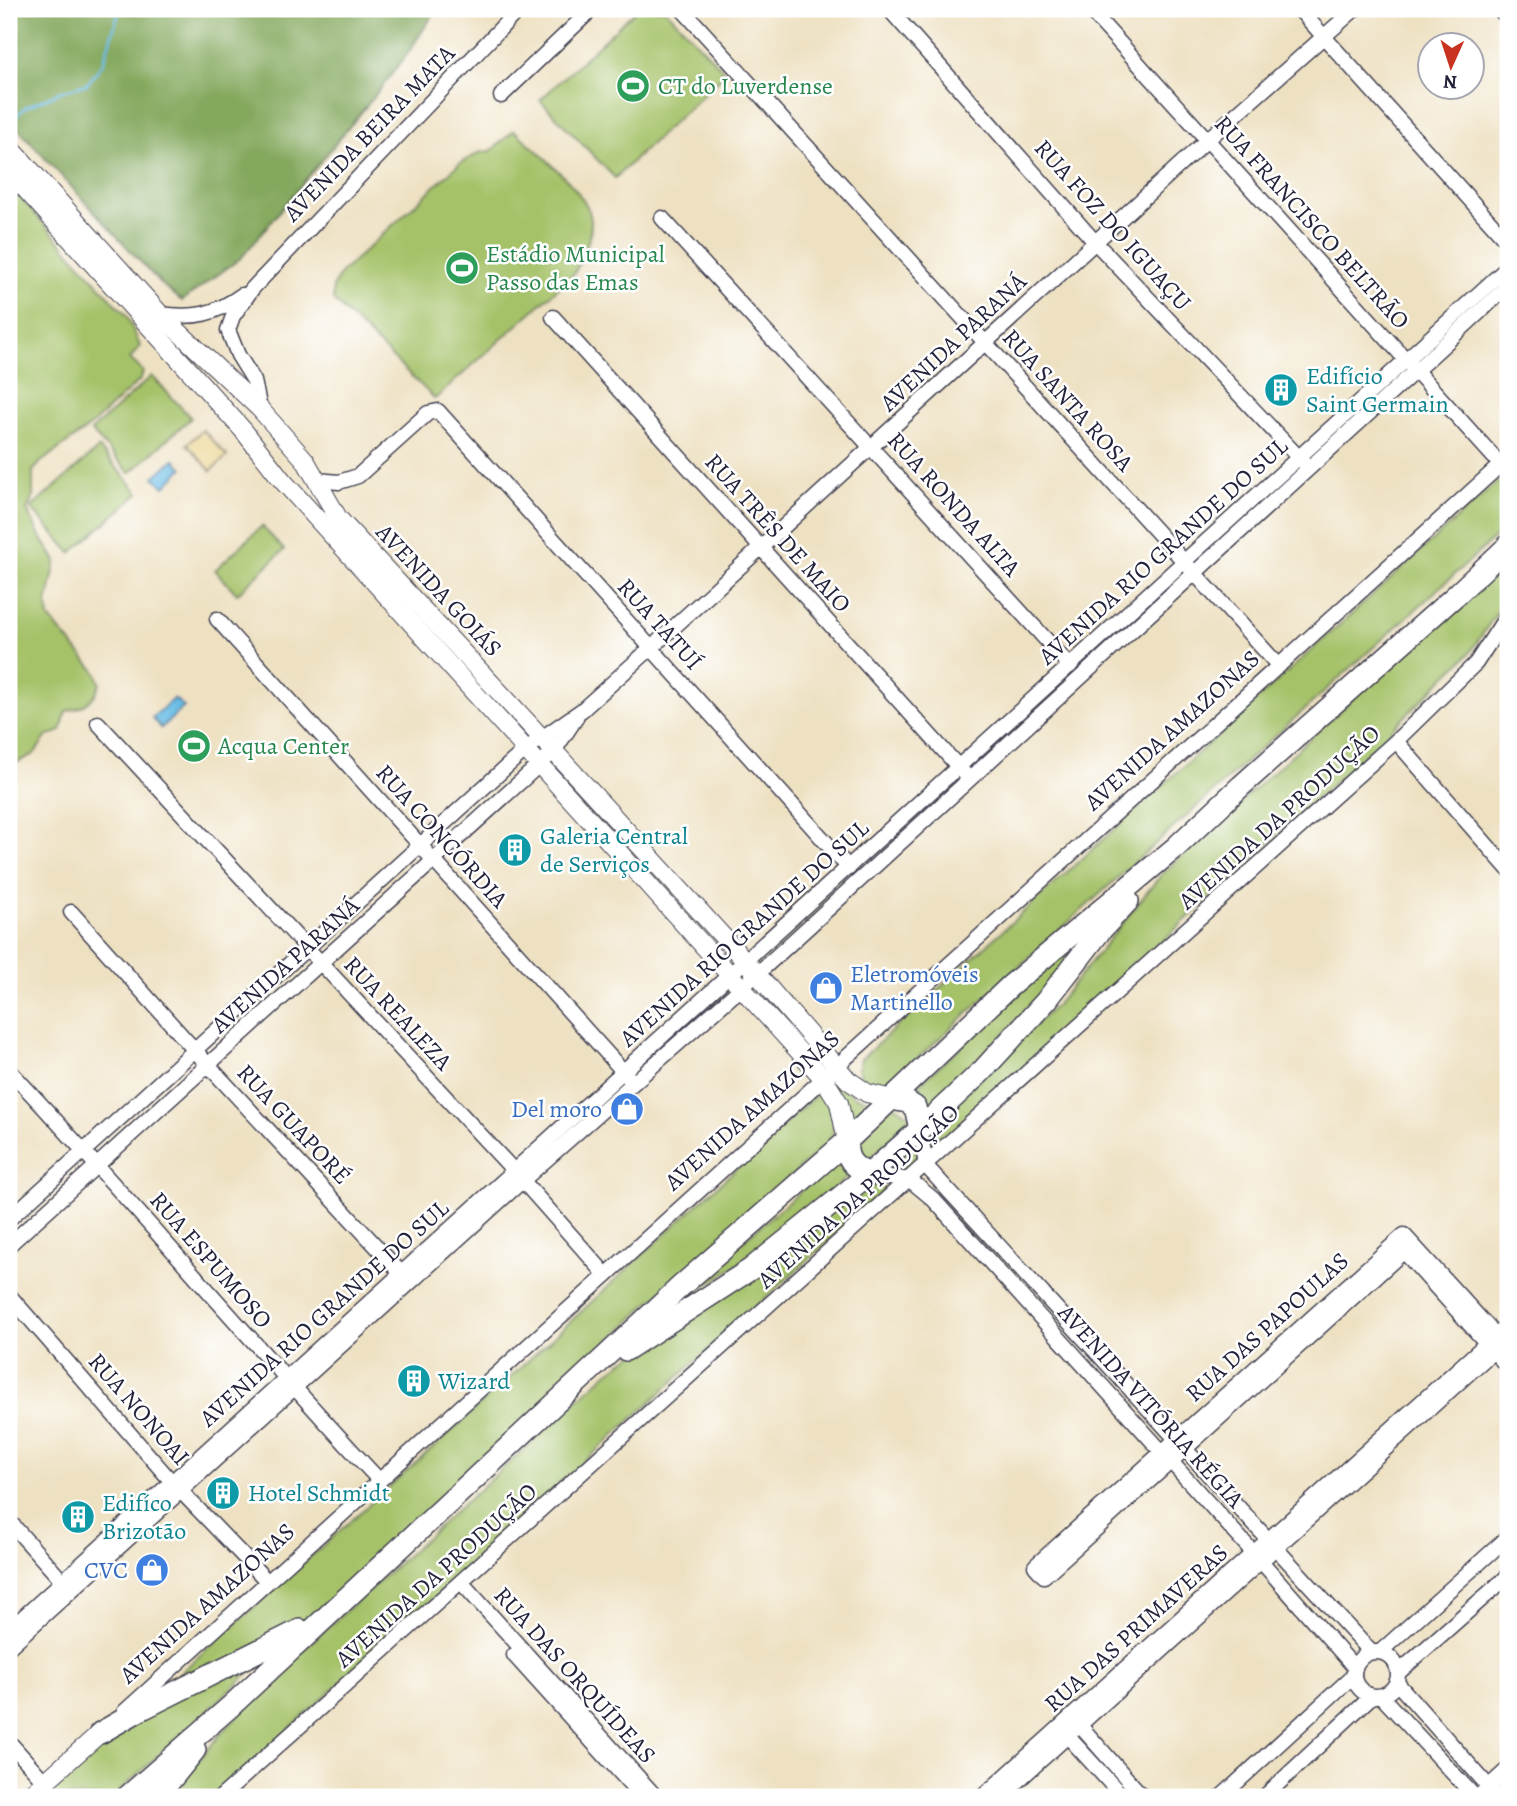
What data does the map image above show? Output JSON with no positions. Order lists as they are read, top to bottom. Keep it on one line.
{"streets":{"main road":["AVENIDA GOIÁS","AVENIDA AMAZONAS"],"street":["AVENIDA BEIRA MATA","RUA FRANCISCO BELTRÃO","RUA FOZ DO IGUAÇU","AVENIDA PARANÁ","RUA SANTA ROSA","RUA RONDA ALTA","RUA TRÊS DE MAIO","AVENIDA RIO GRANDE DO SUL","RUA TATUÍ","AVENIDA DA PRODUÇÃO","RUA CONCÓRDIA","RUA REALEZA","RUA GUAPORÉ","RUA ESPUMOSO","RUA DAS PAPOULAS","AVENIDA VITÓRIA RÉGIA","RUA NONOAI","RUA DAS PRIMAVERAS","RUA DAS ORQUÍDEAS"]},"crossings":[["AVENIDA BEIRA MATA","AVENIDA GOIÁS"],["RUA FRANCISCO BELTRÃO","AVENIDA PARANÁ"],["RUA FRANCISCO BELTRÃO","AVENIDA RIO GRANDE DO SUL"],["RUA FRANCISCO BELTRÃO","AVENIDA AMAZONAS"],["RUA FOZ DO IGUAÇU","AVENIDA PARANÁ"],["RUA FOZ DO IGUAÇU","AVENIDA RIO GRANDE DO SUL"],["AVENIDA PARANÁ","RUA SANTA ROSA"],["AVENIDA PARANÁ","RUA RONDA ALTA"],["AVENIDA PARANÁ","RUA TRÊS DE MAIO"],["AVENIDA PARANÁ","AVENIDA GOIÁS"],["AVENIDA PARANÁ","RUA TATUÍ"],["AVENIDA PARANÁ","RUA CONCÓRDIA"],["AVENIDA PARANÁ","RUA REALEZA"],["AVENIDA PARANÁ","RUA GUAPORÉ"],["AVENIDA PARANÁ","RUA ESPUMOSO"],["RUA SANTA ROSA","AVENIDA RIO GRANDE DO SUL"],["RUA SANTA ROSA","AVENIDA AMAZONAS"],["RUA RONDA ALTA","AVENIDA RIO GRANDE DO SUL"],["RUA TRÊS DE MAIO","AVENIDA RIO GRANDE DO SUL"],["AVENIDA RIO GRANDE DO SUL","AVENIDA GOIÁS"],["AVENIDA RIO GRANDE DO SUL","RUA TATUÍ"],["AVENIDA RIO GRANDE DO SUL","RUA CONCÓRDIA"],["AVENIDA RIO GRANDE DO SUL","RUA REALEZA"],["AVENIDA RIO GRANDE DO SUL","RUA GUAPORÉ"],["AVENIDA RIO GRANDE DO SUL","RUA ESPUMOSO"],["AVENIDA RIO GRANDE DO SUL","RUA NONOAI"],["AVENIDA GOIÁS","RUA TATUÍ"],["AVENIDA GOIÁS","AVENIDA AMAZONAS"],["AVENIDA AMAZONAS","RUA REALEZA"],["AVENIDA AMAZONAS","RUA ESPUMOSO"],["AVENIDA AMAZONAS","RUA NONOAI"],["AVENIDA DA PRODUÇÃO","AVENIDA VITÓRIA RÉGIA"],["AVENIDA DA PRODUÇÃO","RUA DAS ORQUÍDEAS"],["RUA DAS PAPOULAS","AVENIDA VITÓRIA RÉGIA"],["RUA DAS PAPOULAS","RUA DAS PRIMAVERAS"],["AVENIDA VITÓRIA RÉGIA","RUA DAS PRIMAVERAS"]],"places":{"sports":["CT do Luverdense","Estádio Municipal Passo das Emas","Acqua Center"],"building":["Edifício Saint Germain","Galeria Central de Serviços","Wizard","Hotel Schmidt","Edifíco Brizotão"],"shop":["Eletromóveis Martinello","Del moro","CVC"]},"north":"bottom"}
